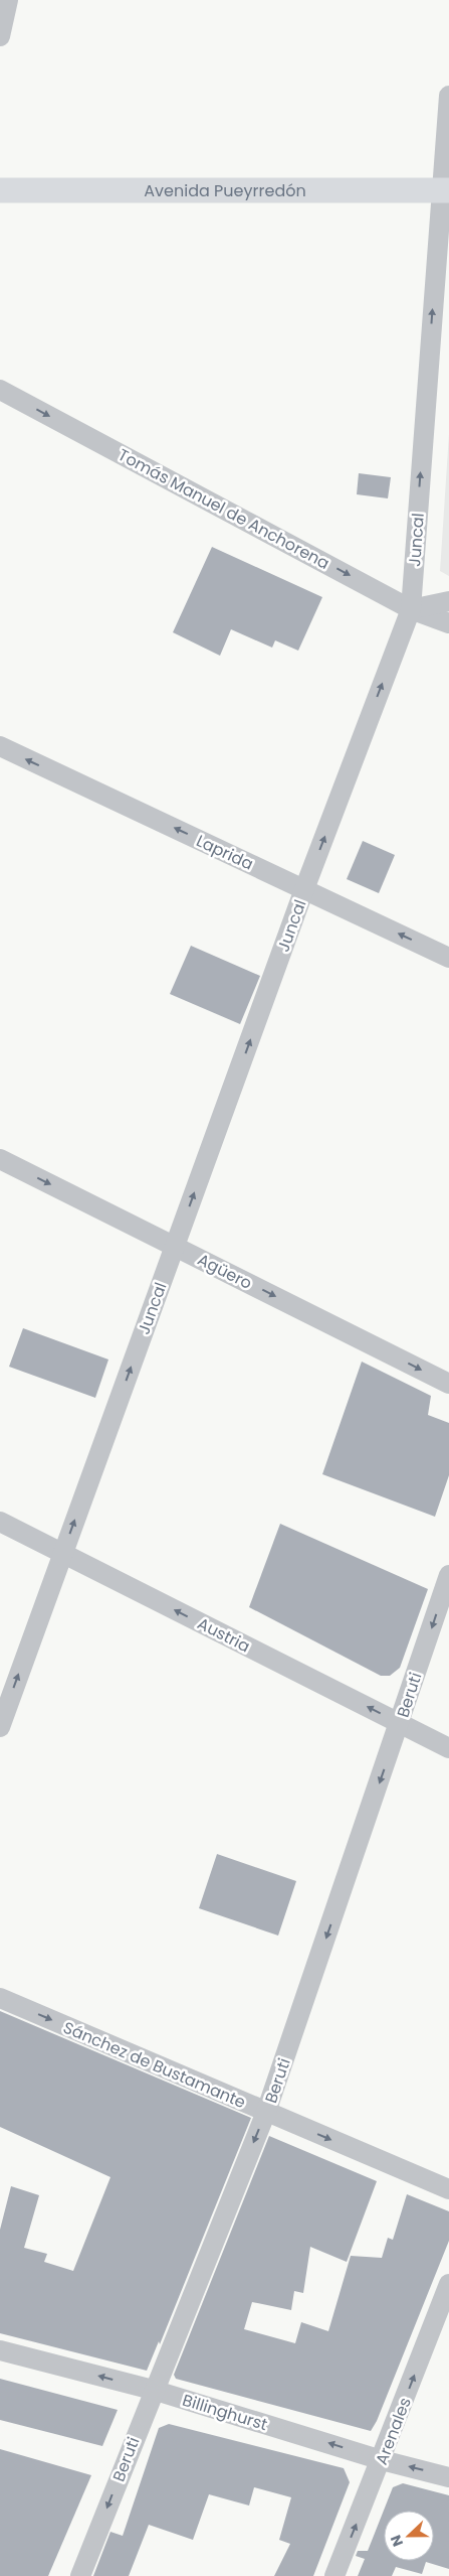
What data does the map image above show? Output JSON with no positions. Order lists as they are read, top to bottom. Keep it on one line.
{"streets":{"main road":["Avenida Pueyrredón"],"street":["Tomás Manuel de Anchorena","Juncal","Laprida","Agüero","Austria","Beruti","Sánchez de Bustamante","Billinghurst","Arenales"]},"crossings":[["Avenida Pueyrredón","Juncal"],["Tomás Manuel de Anchorena","Juncal"],["Juncal","Laprida"],["Juncal","Agüero"],["Juncal","Austria"],["Austria","Beruti"],["Beruti","Sánchez de Bustamante"],["Beruti","Billinghurst"],["Billinghurst","Arenales"]],"one_way":["Tomás Manuel de Anchorena","Juncal","Laprida","Agüero","Austria","Beruti","Sánchez de Bustamante","Billinghurst","Arenales"],"north":"left"}
